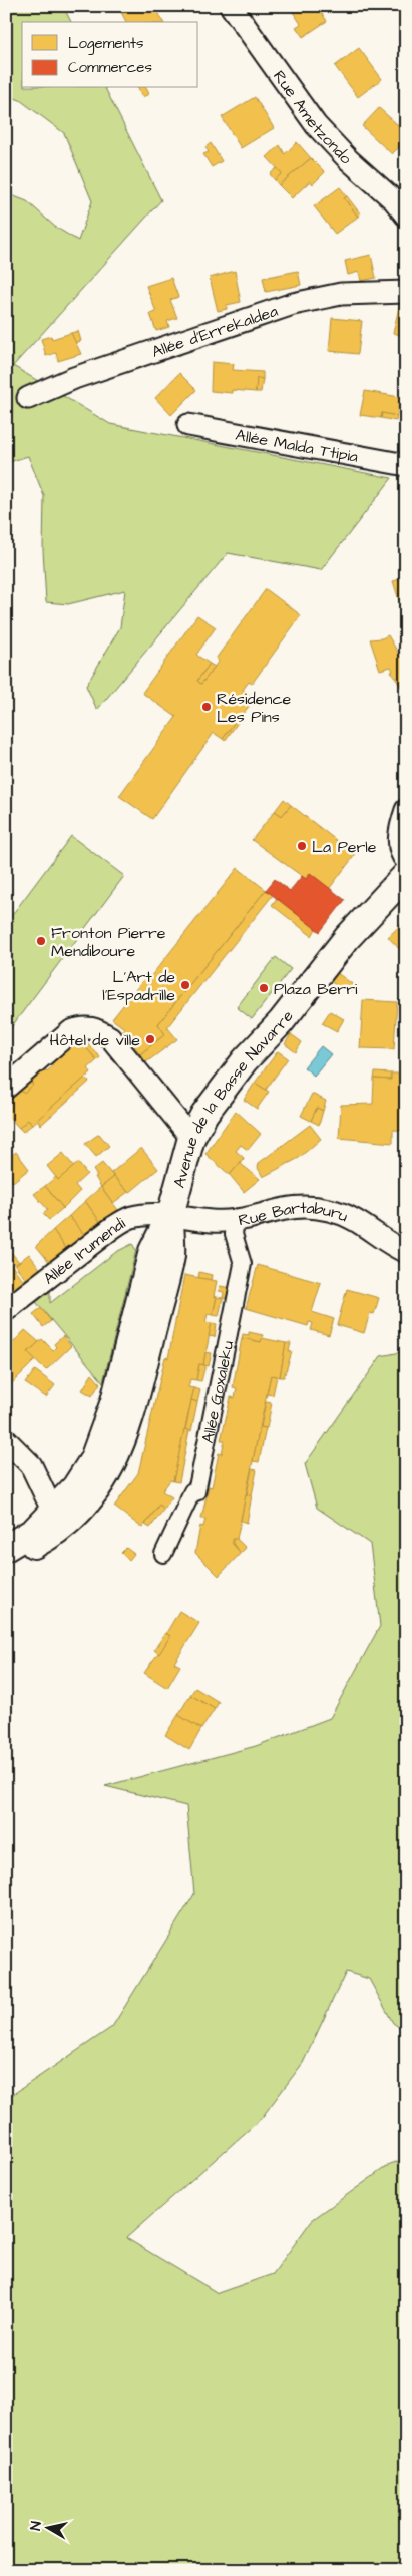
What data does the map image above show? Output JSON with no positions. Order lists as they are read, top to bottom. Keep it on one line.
{"streets":{"street":["Rue Ametzondo","Allée d'Errekaldea","Allée Malda Ttipia","Avenue de la Basse Navarre","Rue Bartaburu","Allée Irumendi","Allée Goxaleku"]},"crossings":[["Avenue de la Basse Navarre","Rue Bartaburu"],["Avenue de la Basse Navarre","Allée Irumendi"],["Rue Bartaburu","Allée Irumendi"],["Rue Bartaburu","Allée Goxaleku"]],"places":["Résidence Les Pins","La Perle","Fronton Pierre Mendiboure","L'Art de l'Espadrille","Plaza Berri","Hôtel de ville"],"legend":["Logements","Commerces"],"north":"left"}
